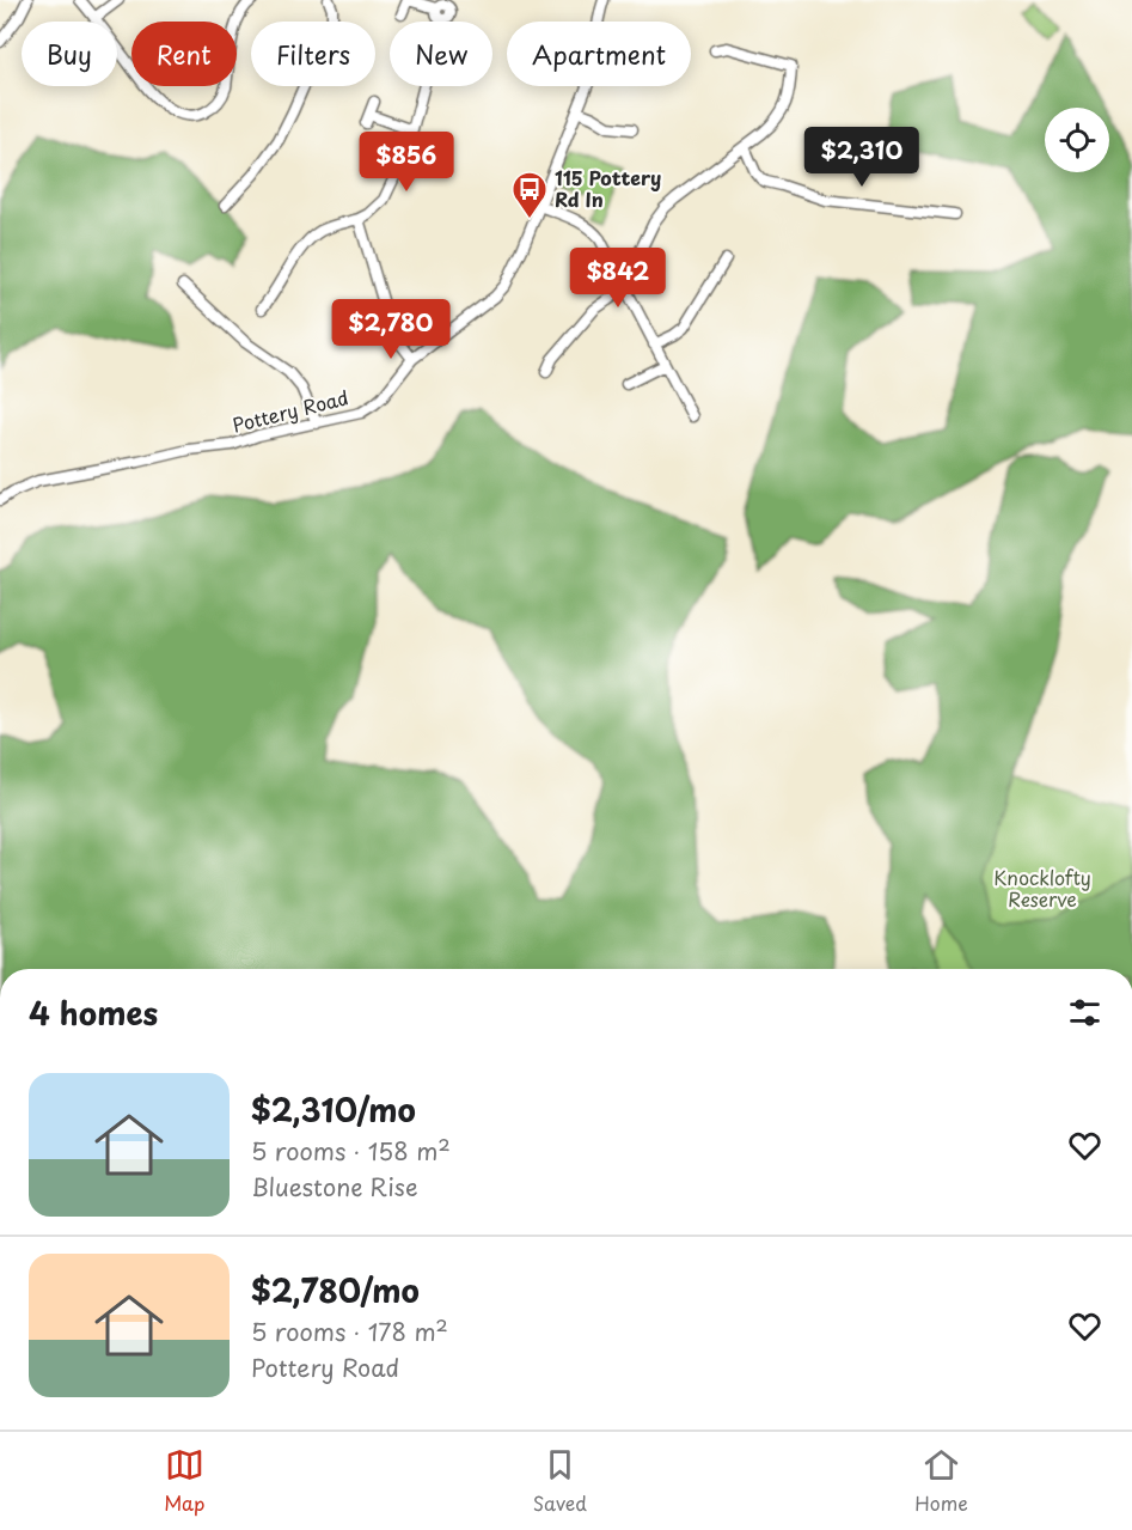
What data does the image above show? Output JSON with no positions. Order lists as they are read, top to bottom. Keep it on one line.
{"streets":{"street":["Pottery Road"]},"parks":["Knocklofty Reserve"],"places":{"bus stop":["115 Pottery Rd In"]},"page":{"chip":["Buy","Rent","Filters","New","Apartment"],"price":["$2,310","$856","$842","$2,780"],"heading":"4 homes","list":[{"name":"$2,310/mo","note":"5 rooms · 158 m² · Bluestone Rise"},{"name":"$2,780/mo","note":"5 rooms · 178 m² · Pottery Road"}],"tabs":["Map","Saved","Home"]}}
